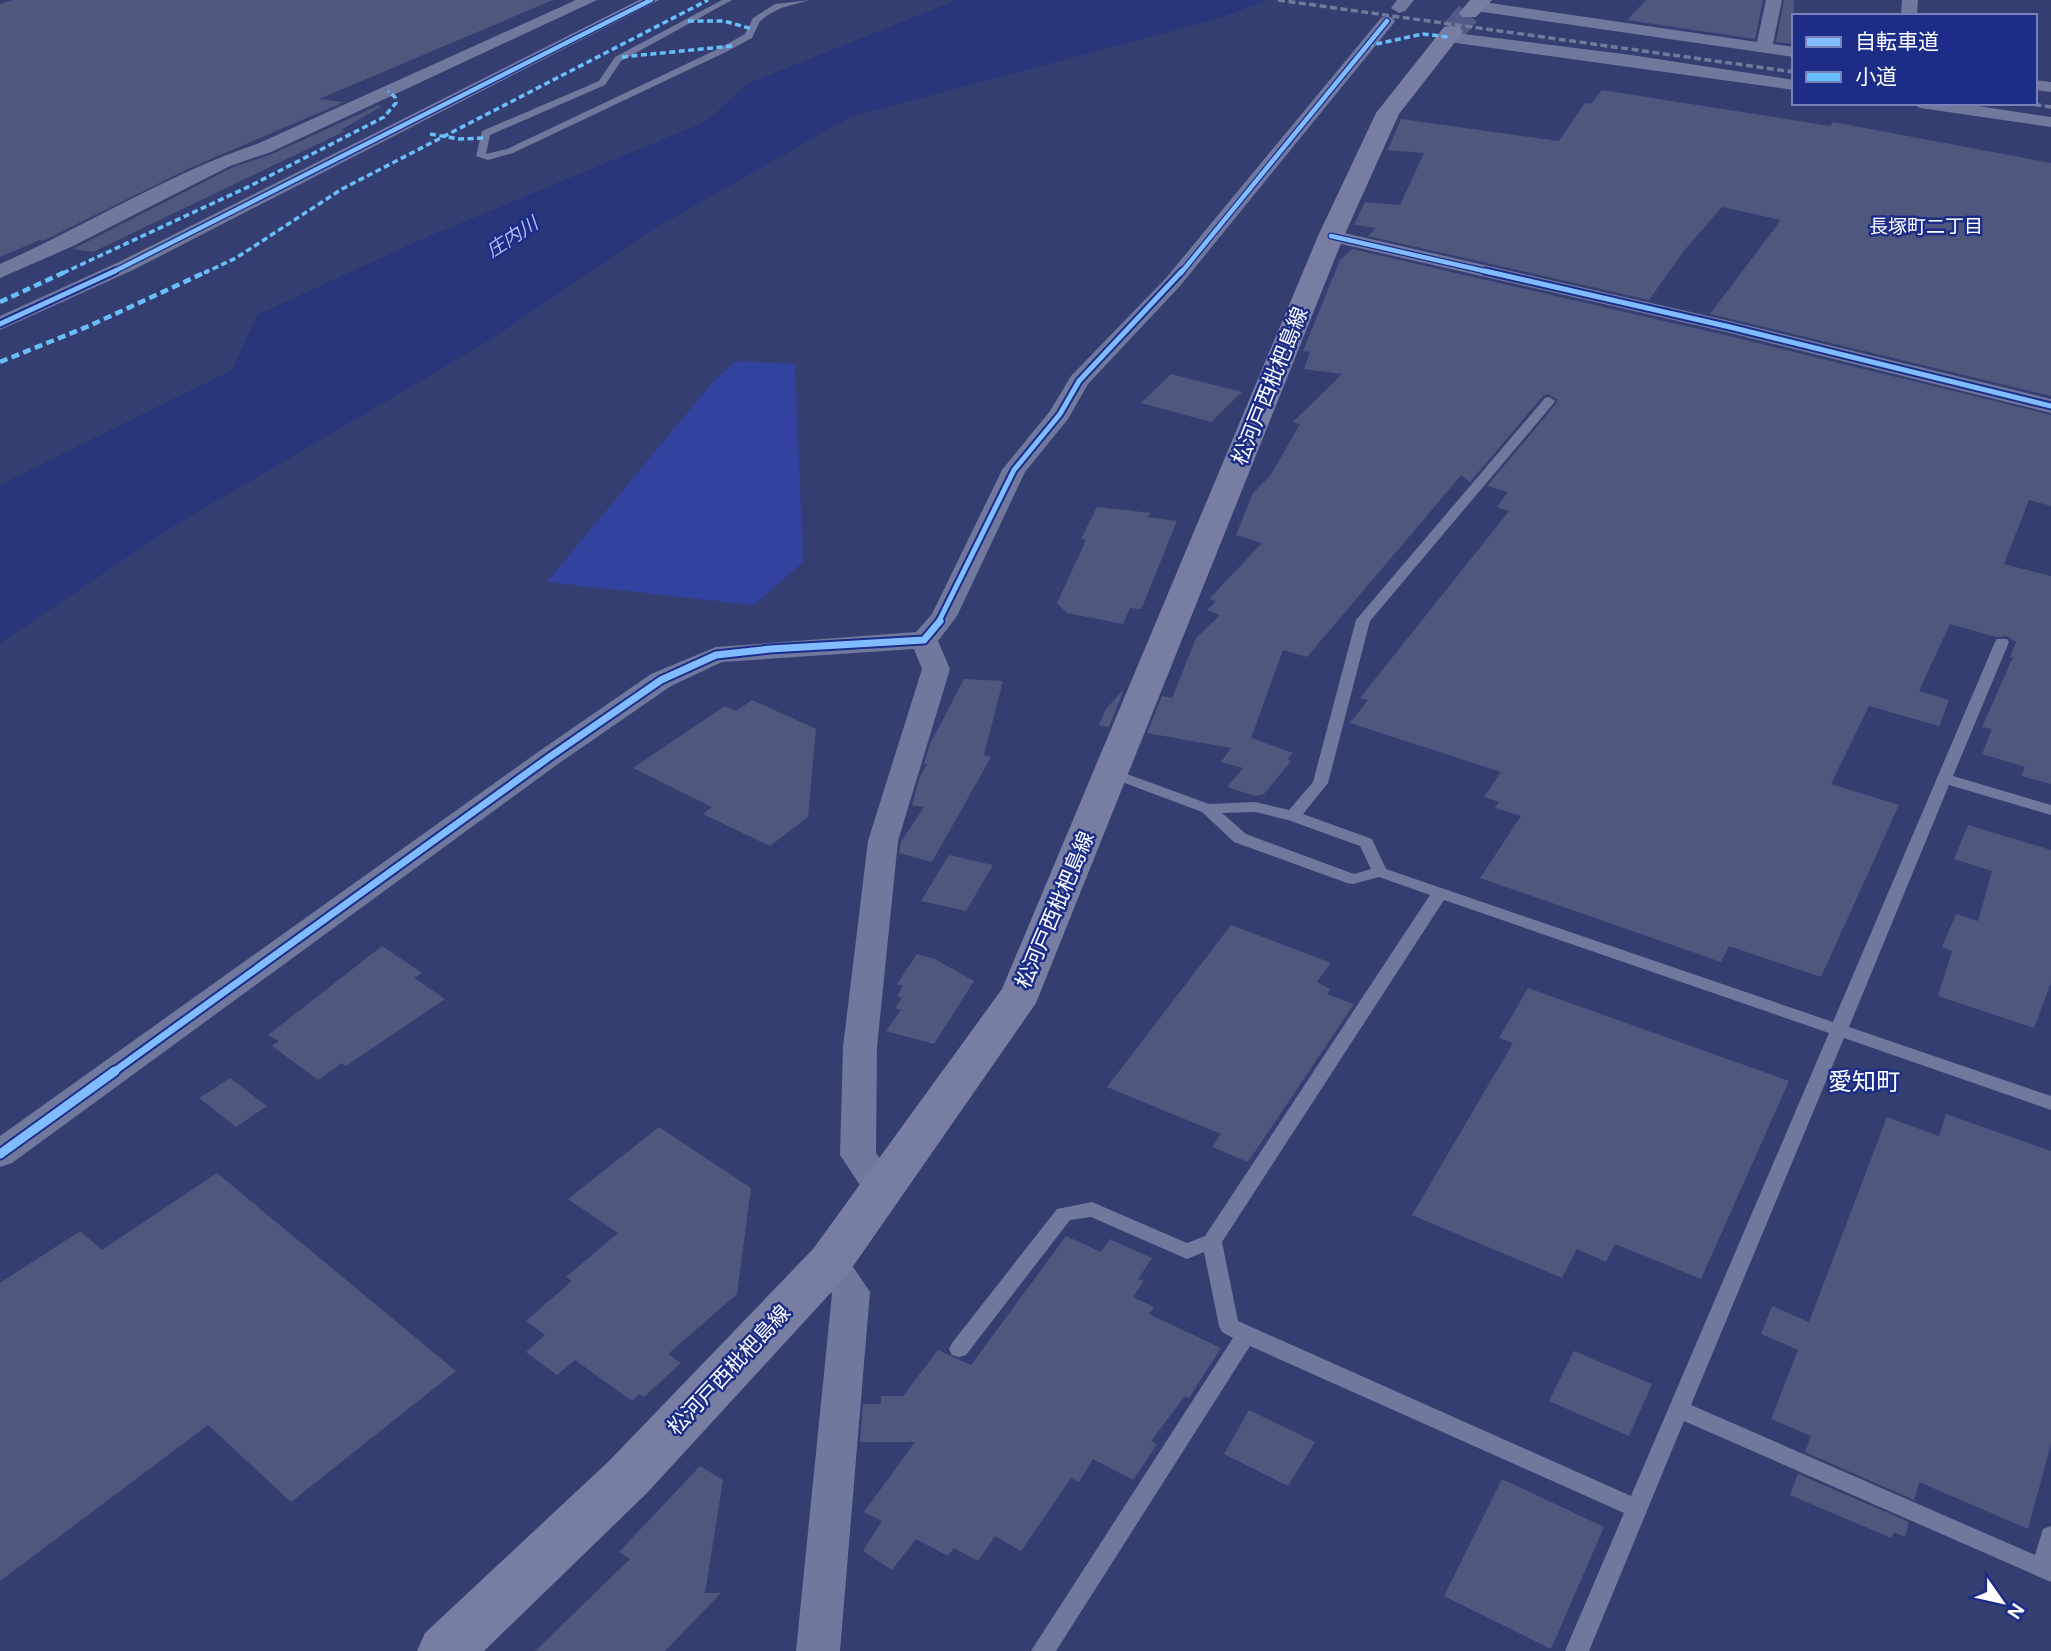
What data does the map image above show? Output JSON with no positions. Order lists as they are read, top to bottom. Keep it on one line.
{"streets":{"main road":["松河戸西枇杷島線"]},"districts":["長塚町二丁目","愛知町"],"water":["庄内川"],"legend":["自転車道","小道"],"north":"bottom right"}
